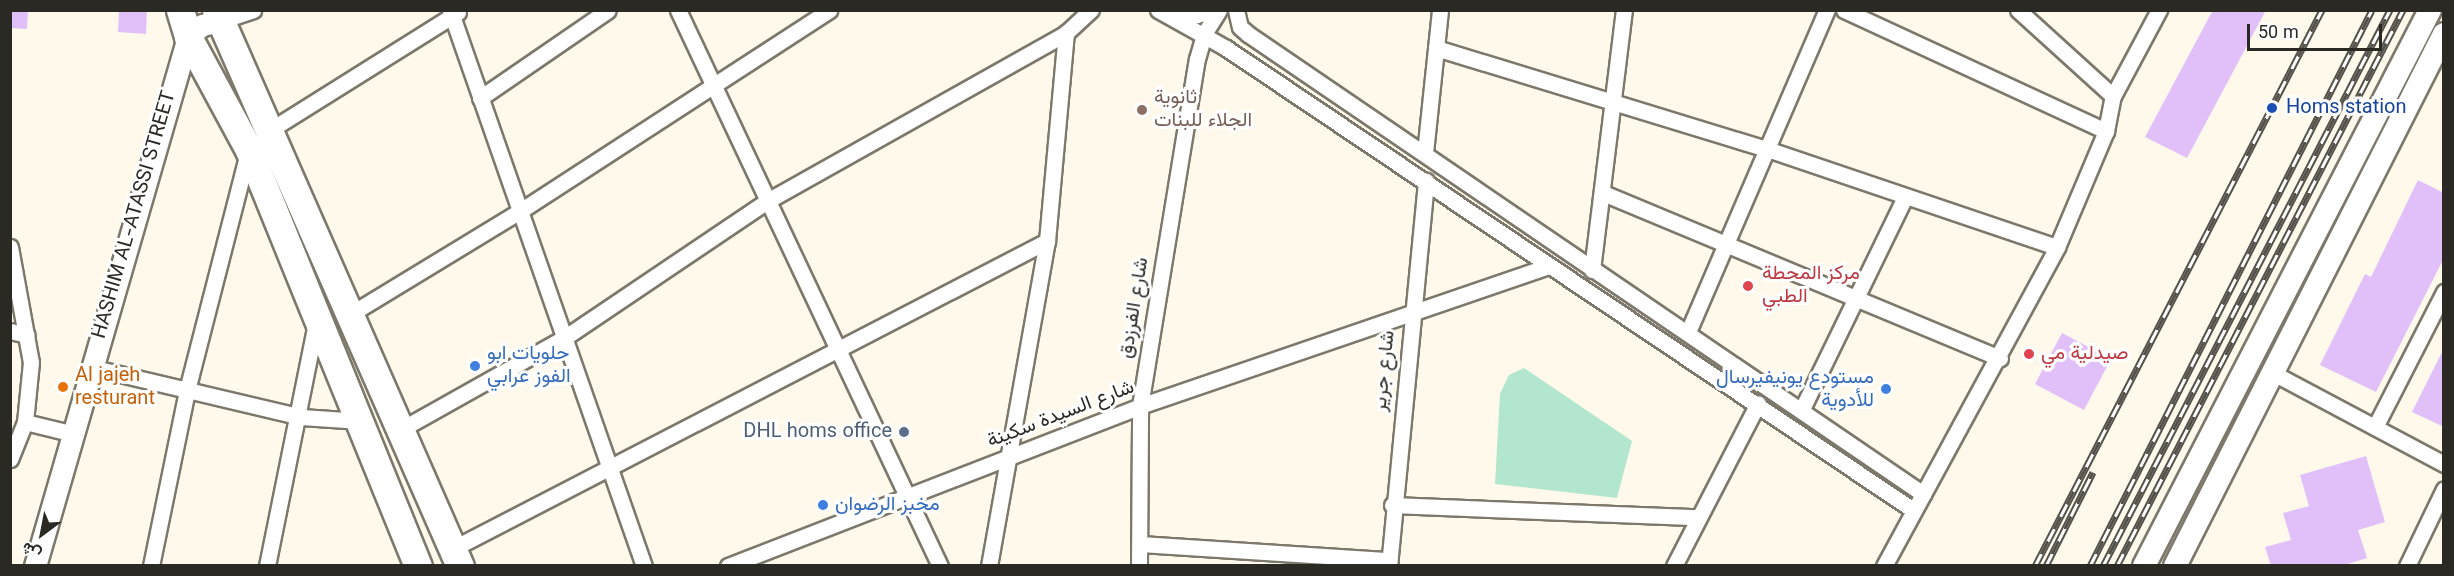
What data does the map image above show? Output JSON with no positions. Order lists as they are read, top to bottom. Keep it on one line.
{"streets":{"main road":["HASHIM AL-ATASSI STREET"],"street":["شارع الفرزدق","شارع جرير","شارع السيدة سكينة"]},"crossings":[["شارع الفرزدق","شارع السيدة سكينة"],["شارع جرير","شارع السيدة سكينة"]],"places":["Homs station","ثانوية الجلاء للبنات","مركز المحطة الطبي","صيدلية مي","حلويات ابو الفوز عرابي","Al jajeh resturant","مستودع يونيفيرسال للأدوية","DHL homs office","مخبز الرضوان"],"scale_bar":"50 m","north":"bottom left"}
